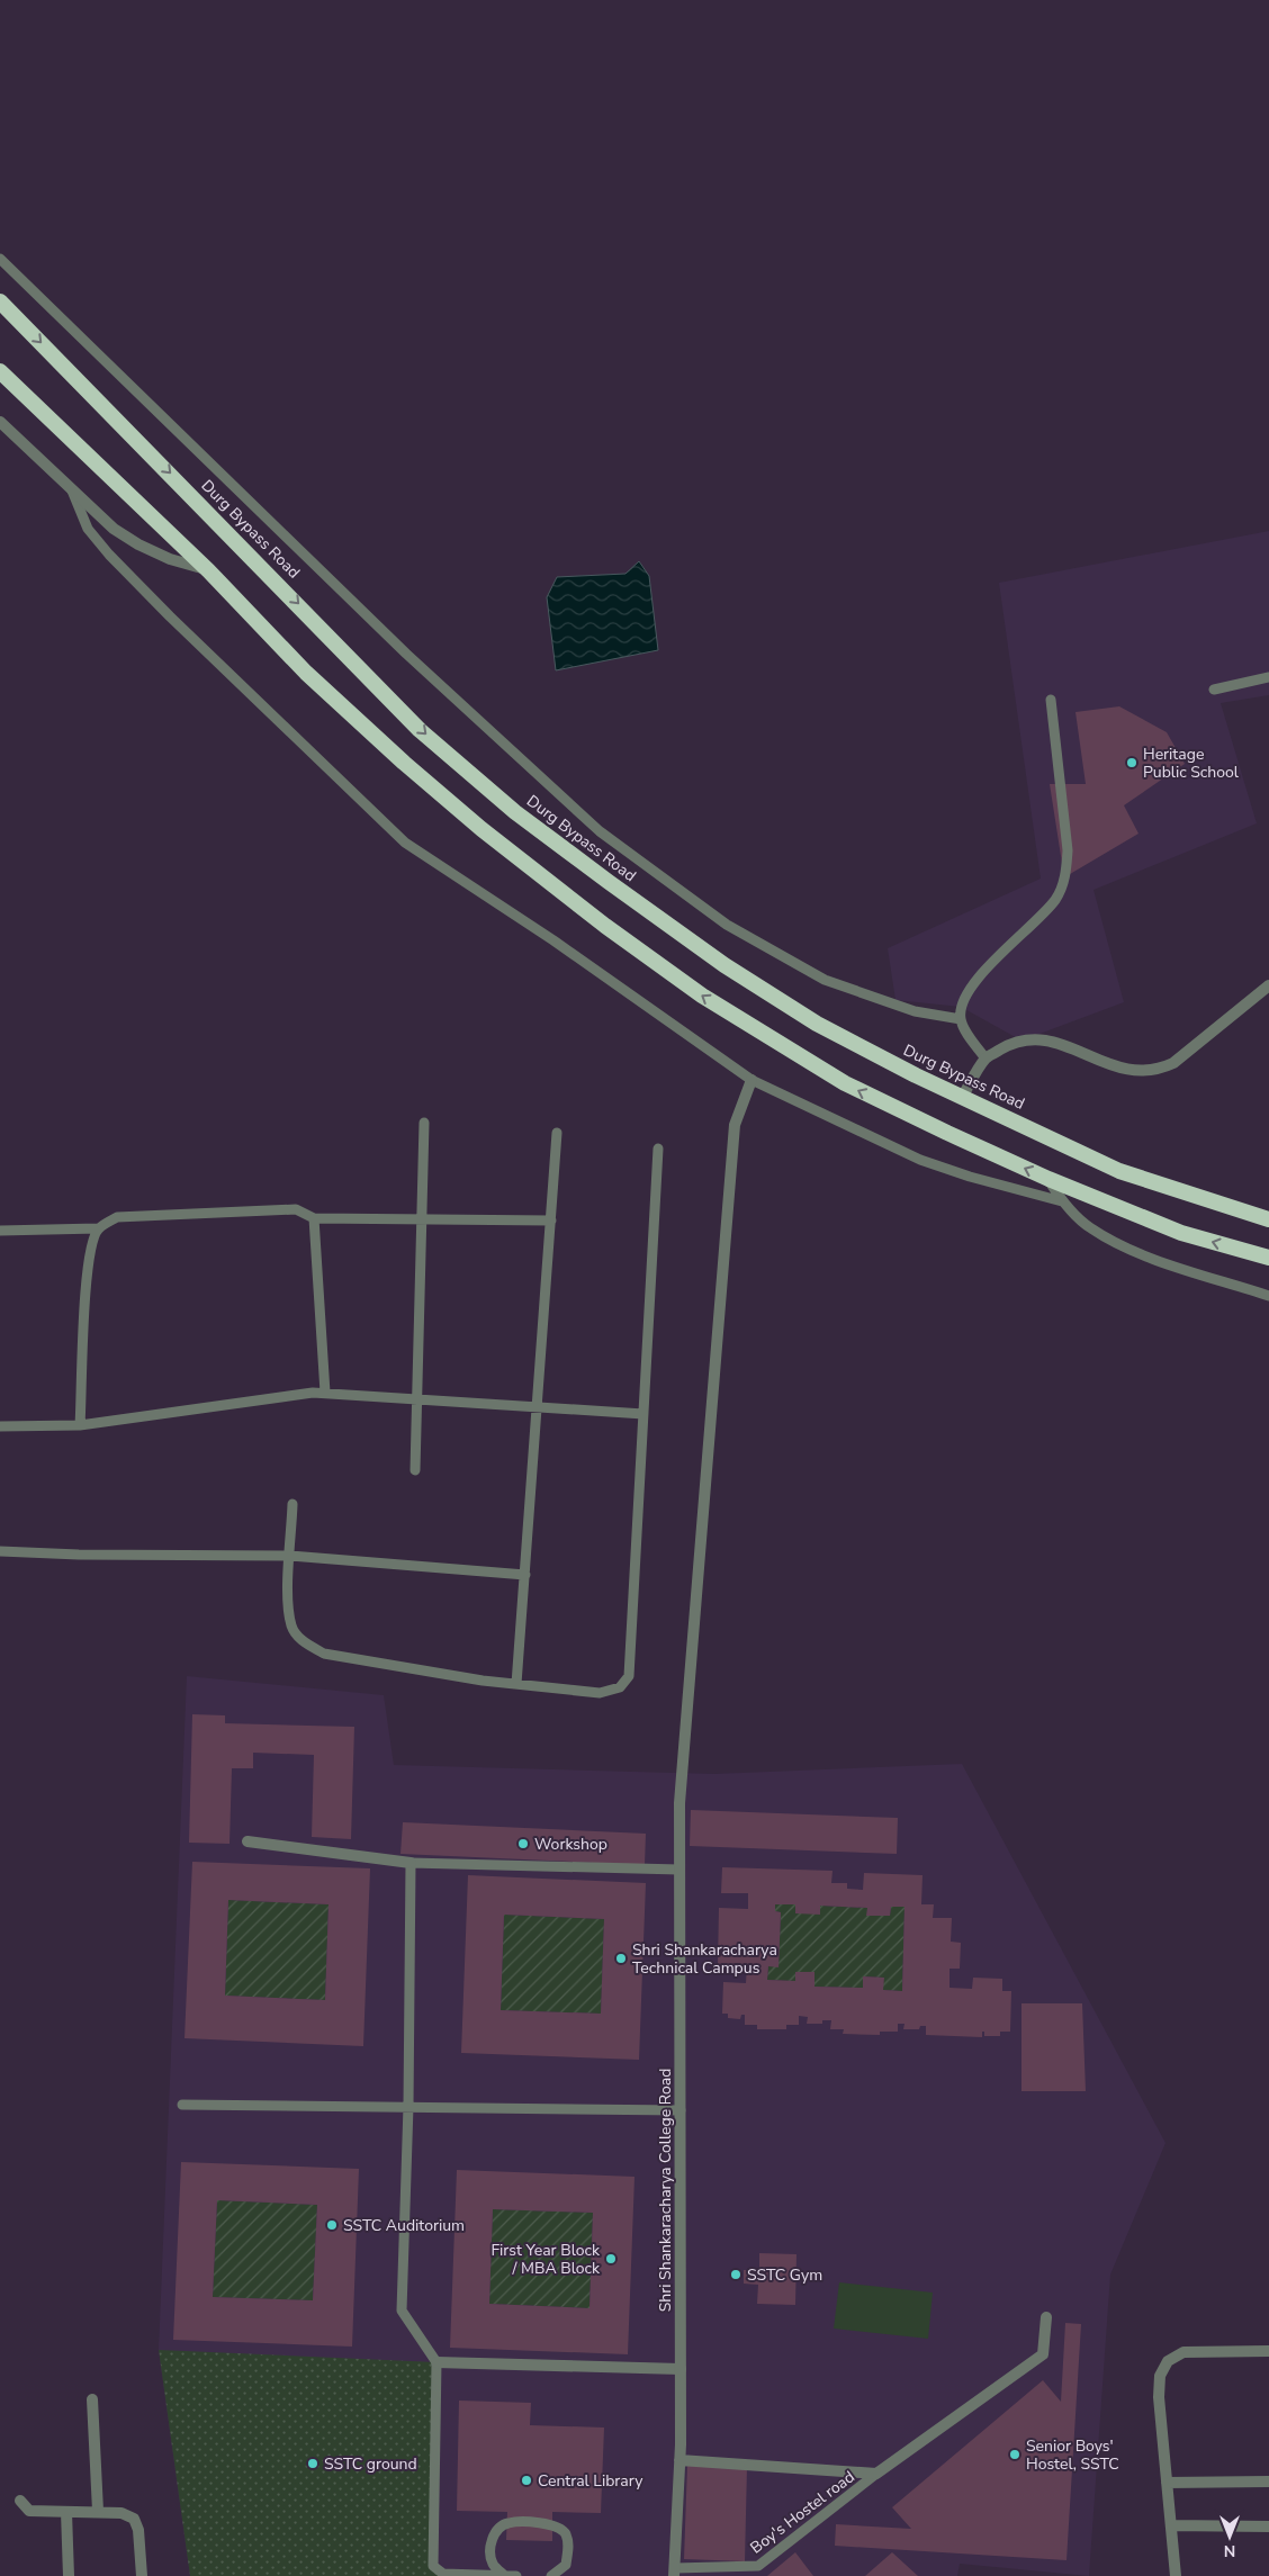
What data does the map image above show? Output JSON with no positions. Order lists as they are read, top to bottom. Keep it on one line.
{"streets":{"highway":["Durg Bypass Road"],"street":["Shri Shankaracharya College Road"],"lane":["Boy's Hostel road"]},"crossings":[["Shri Shankaracharya College Road","Boy's Hostel road"]],"places":["Heritage Public School","Workshop","Shri Shankaracharya Technical Campus","SSTC Auditorium","First Year Block / MBA Block","SSTC Gym","Senior Boys' Hostel, SSTC","SSTC ground","Central Library"],"north":"bottom"}
